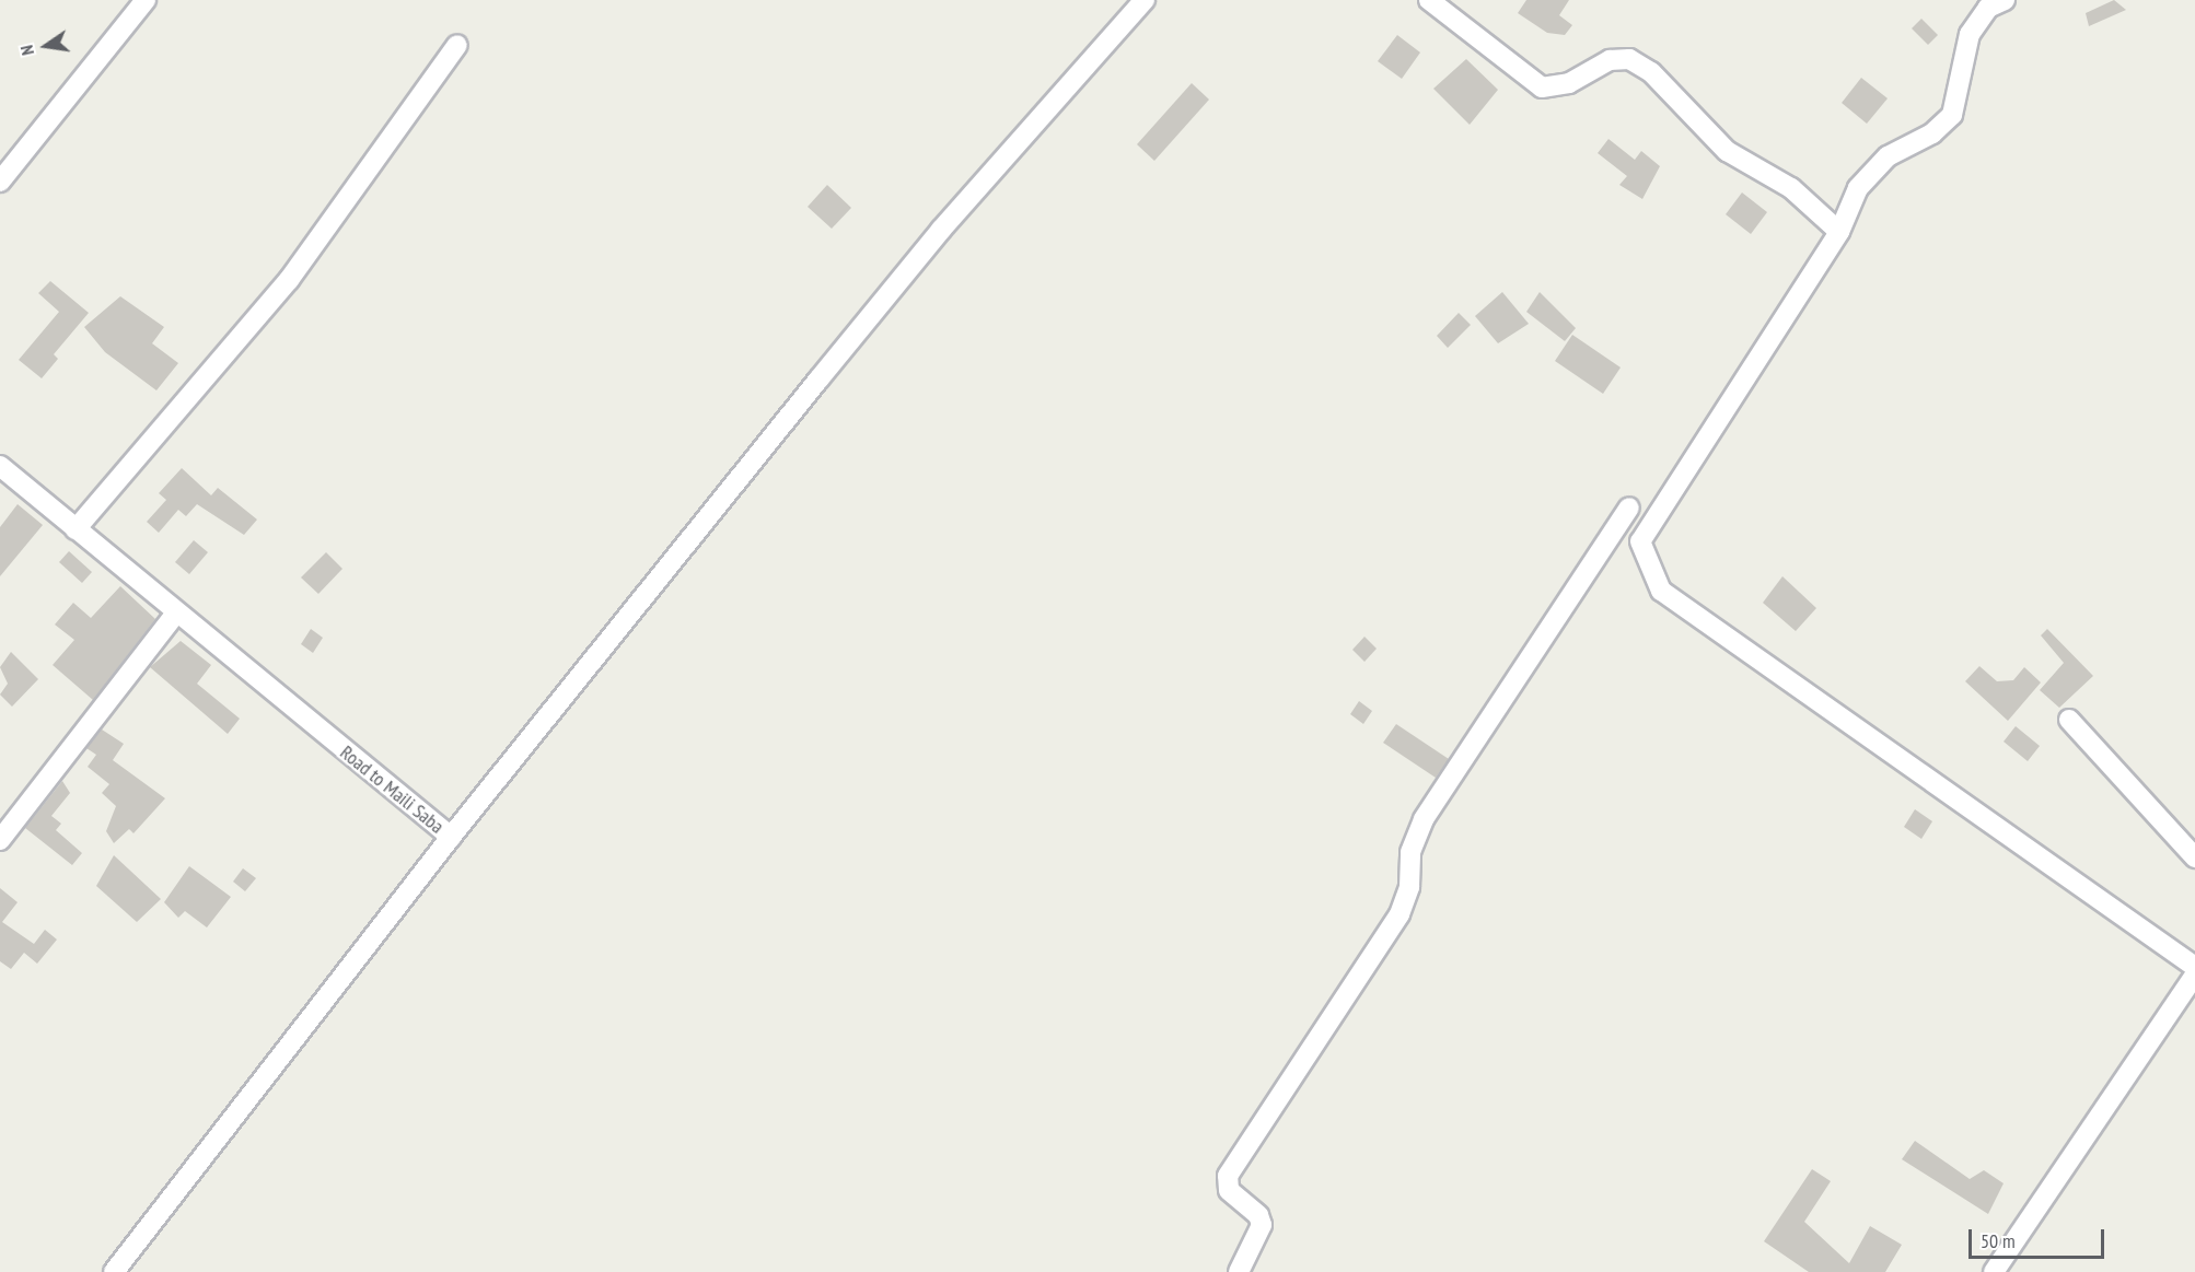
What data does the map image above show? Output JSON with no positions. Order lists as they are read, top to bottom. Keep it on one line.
{"streets":{"street":["Road to Maili Saba"]},"scale_bar":"50 m","north":"left"}
